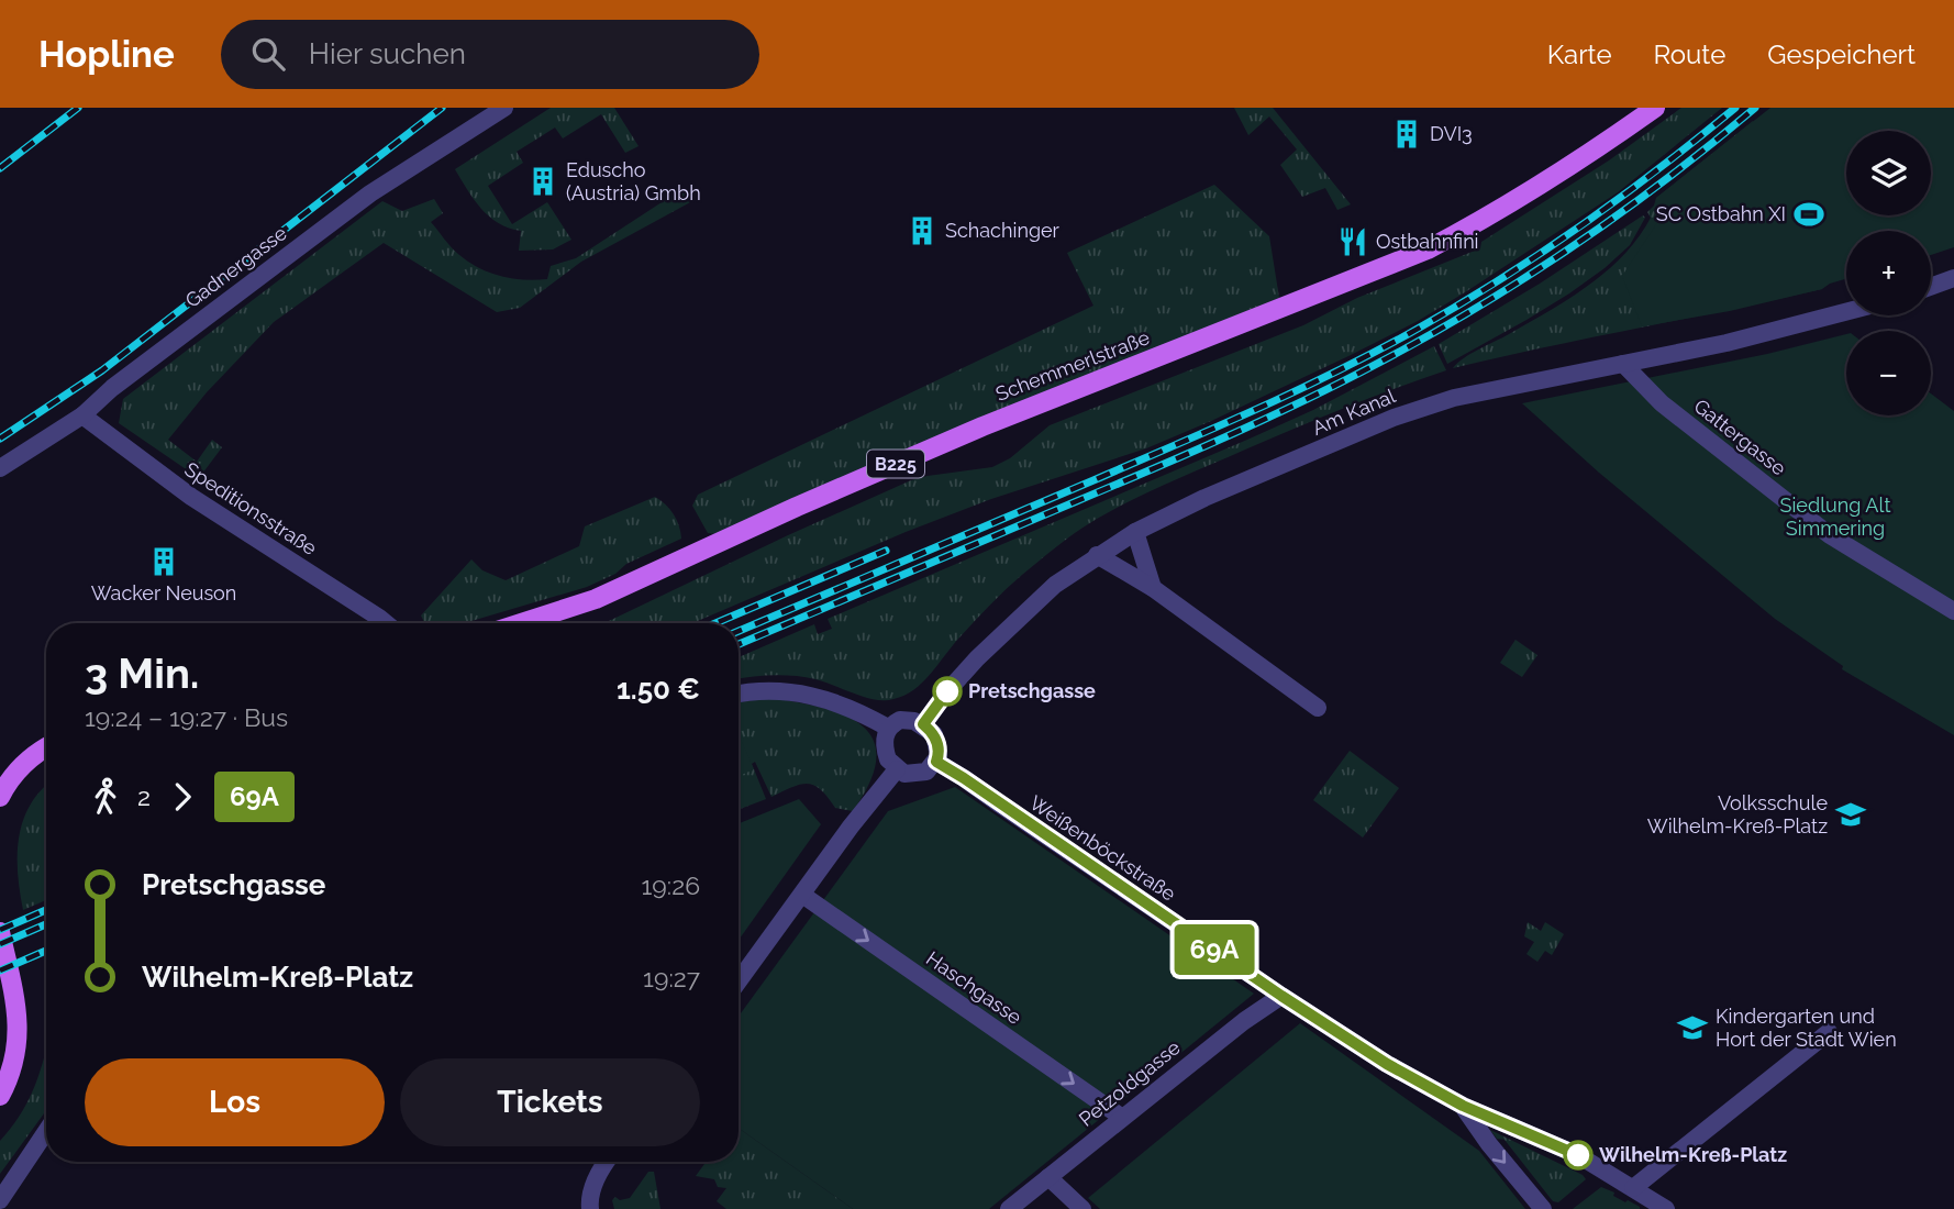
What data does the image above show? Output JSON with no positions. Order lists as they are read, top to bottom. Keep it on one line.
{"streets":{"main road":["Schemmerlstraße","B225"],"street":["Gadnergasse","Am Kanal","Gattergasse","Speditionsstraße","Weißenböckstraße","Haschgasse","Petzoldgasse"]},"crossings":[["Gadnergasse","Speditionsstraße"],["Am Kanal","Gattergasse"],["Am Kanal","Weißenböckstraße"],["Weißenböckstraße","Petzoldgasse"],["Haschgasse","Petzoldgasse"]],"one_way":["Haschgasse"],"parks":["Siedlung Alt Simmering"],"places":{"building":["DVI3","Eduscho (Austria) Gmbh","Schachinger","Wacker Neuson"],"sports":["SC Ostbahn XI"],"restaurant":["Ostbahnfini"],"other":["Pretschgasse","Wilhelm-Kreß-Platz"],"school or university":["Volksschule Wilhelm-Kreß-Platz","Kindergarten und Hort der Stadt Wien"]},"lines":["bus line 69A"],"page":{"header":"Hopline","search":"Hier suchen","nav":["Karte","Route","Gespeichert"],"on_map":"69A","map_buttons":["+","−"],"heading":["3 Min.","19:24 – 19:27 · Bus","1.50 €"],"legs":["2","69A"],"list":[{"name":"Pretschgasse","value":"19:26"},{"name":"Wilhelm-Kreß-Platz","value":"19:27"}],"buttons":["Los","Tickets"]}}
